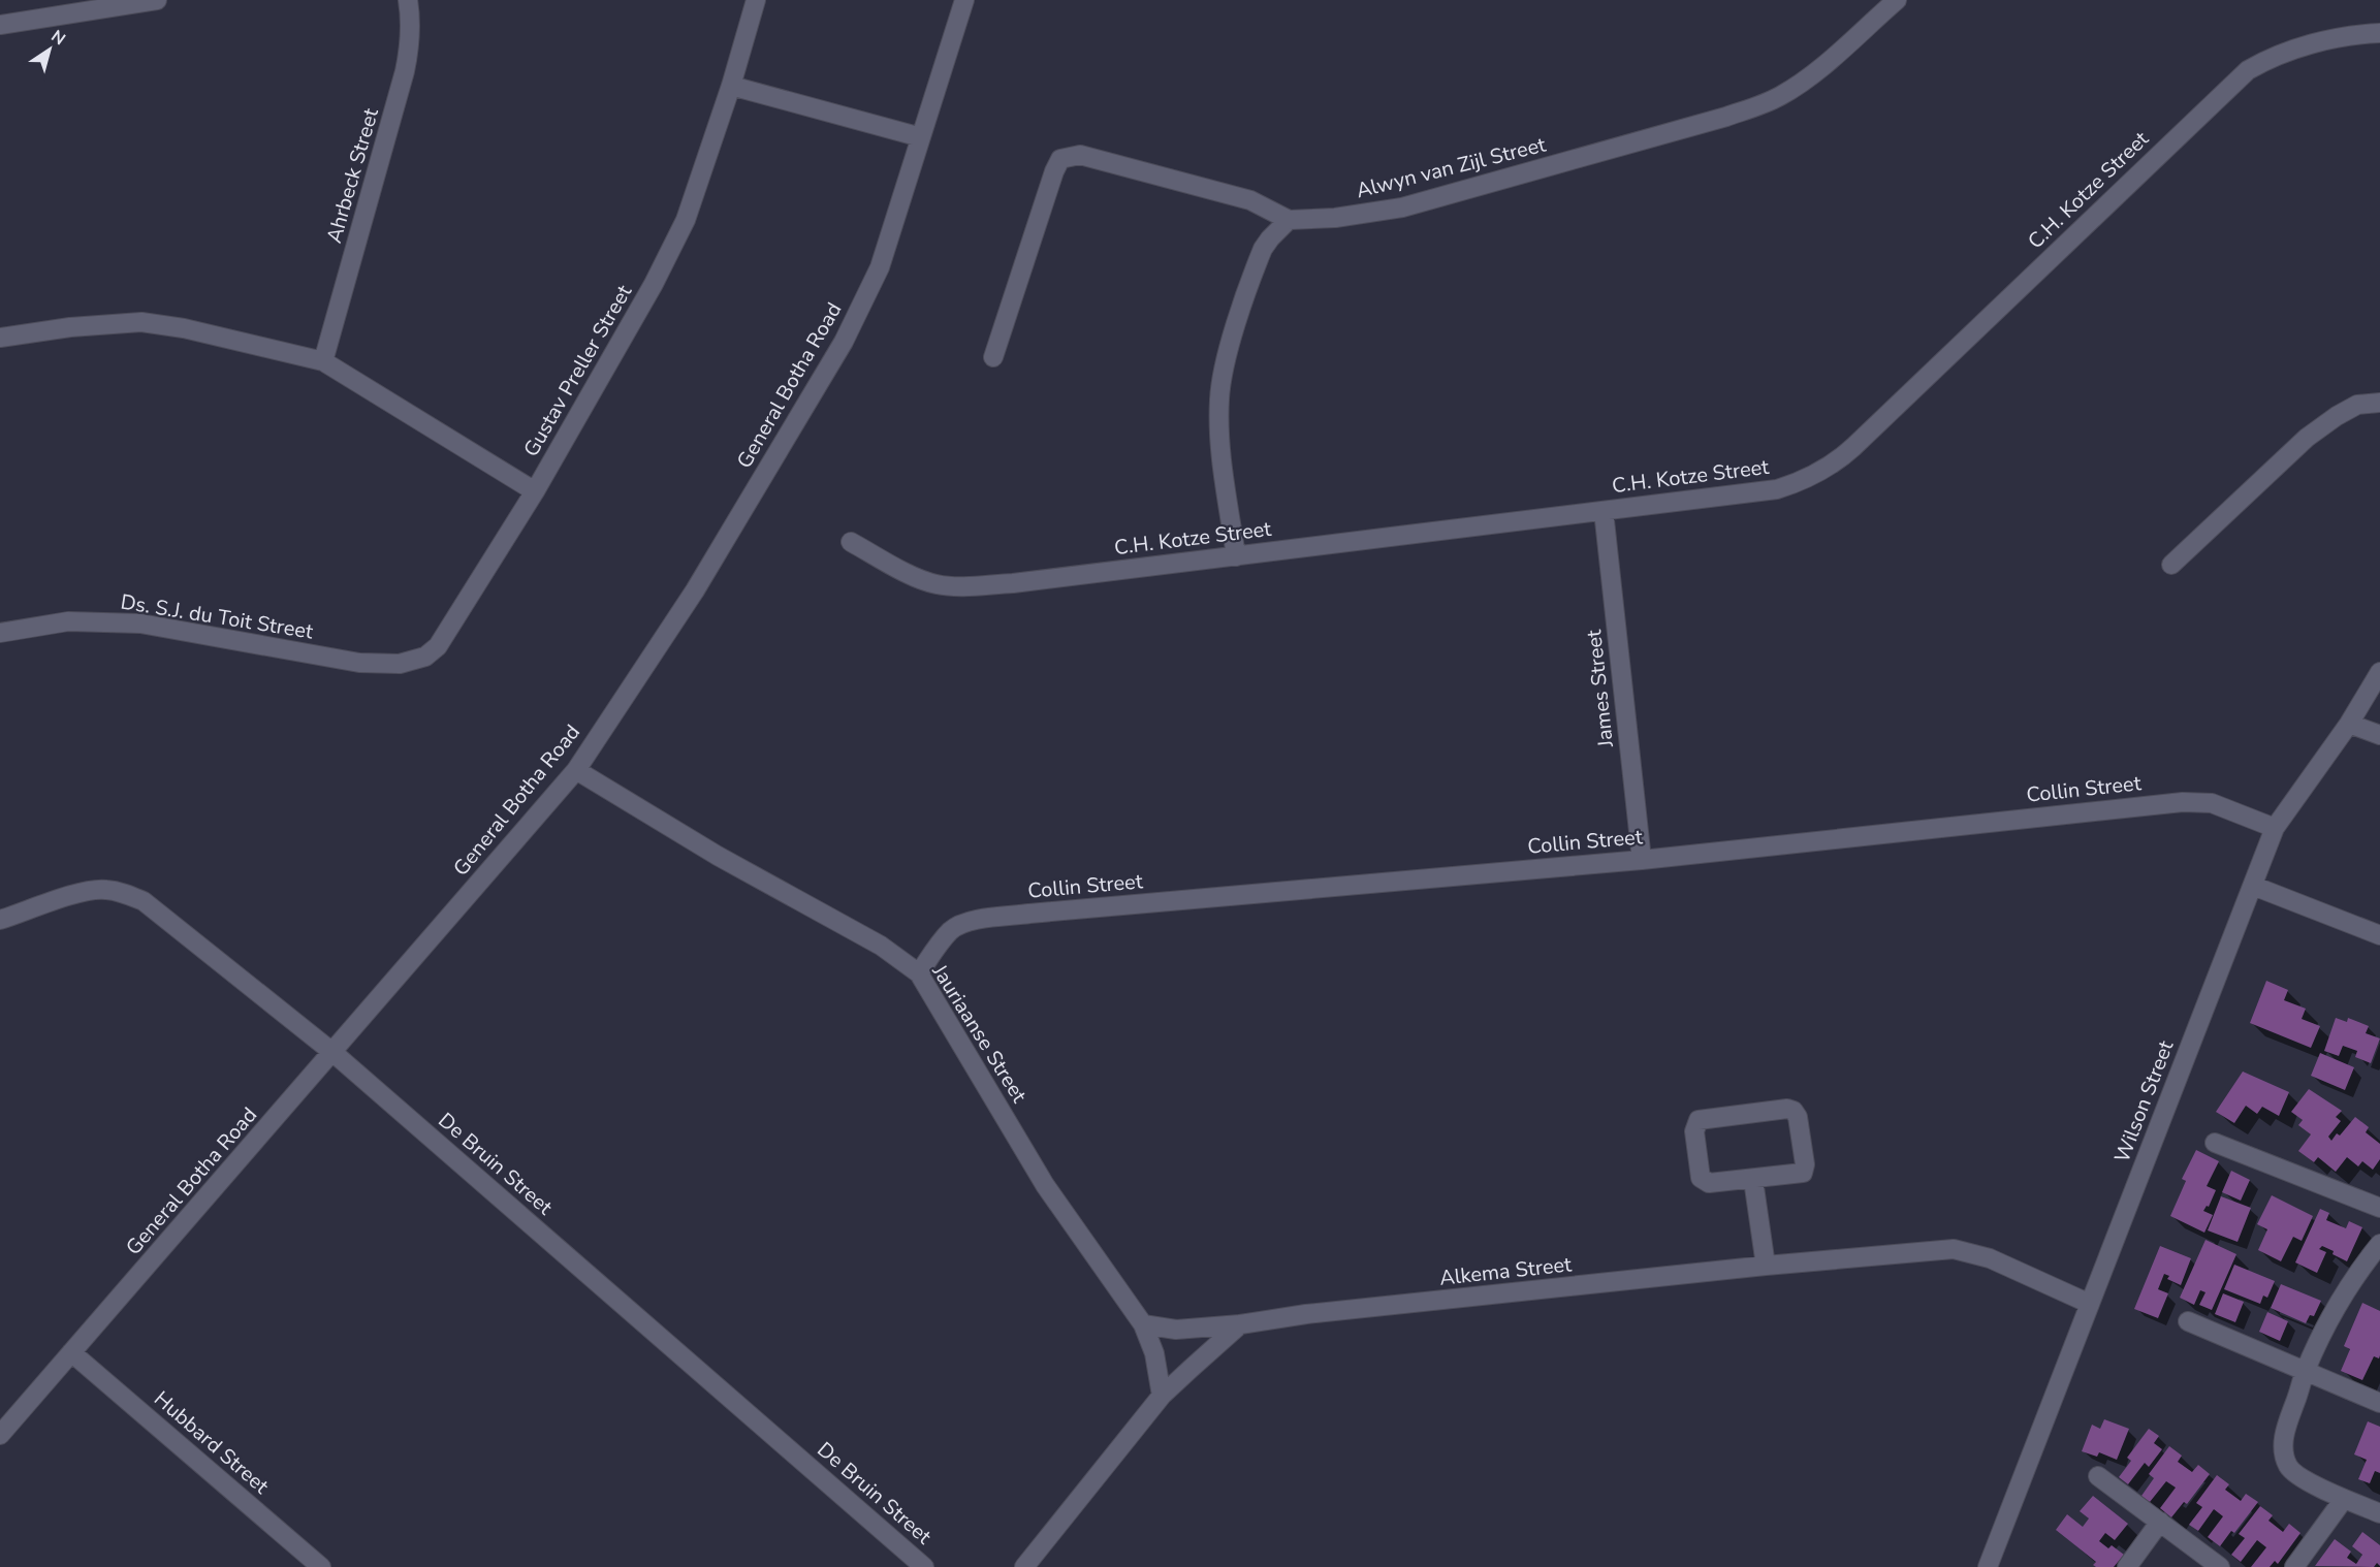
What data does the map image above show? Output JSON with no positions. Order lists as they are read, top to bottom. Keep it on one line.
{"streets":{"street":["Alwyn van Zijl Street","Ahrbeck Street","C.H. Kotze Street","Gustav Preller Street","General Botha Road","Ds. S.J. du Toit Street","James Street","Collin Street","Jauriaanse Street","Wilson Street","De Bruin Street","Alkema Street","Hubbard Street"]},"crossings":[["C.H. Kotze Street","James Street"],["Gustav Preller Street","Ds. S.J. du Toit Street"],["General Botha Road","Jauriaanse Street"],["General Botha Road","De Bruin Street"],["General Botha Road","Hubbard Street"],["James Street","Collin Street"],["Collin Street","Jauriaanse Street"],["Collin Street","Wilson Street"],["Wilson Street","Alkema Street"]],"north":"top right"}
